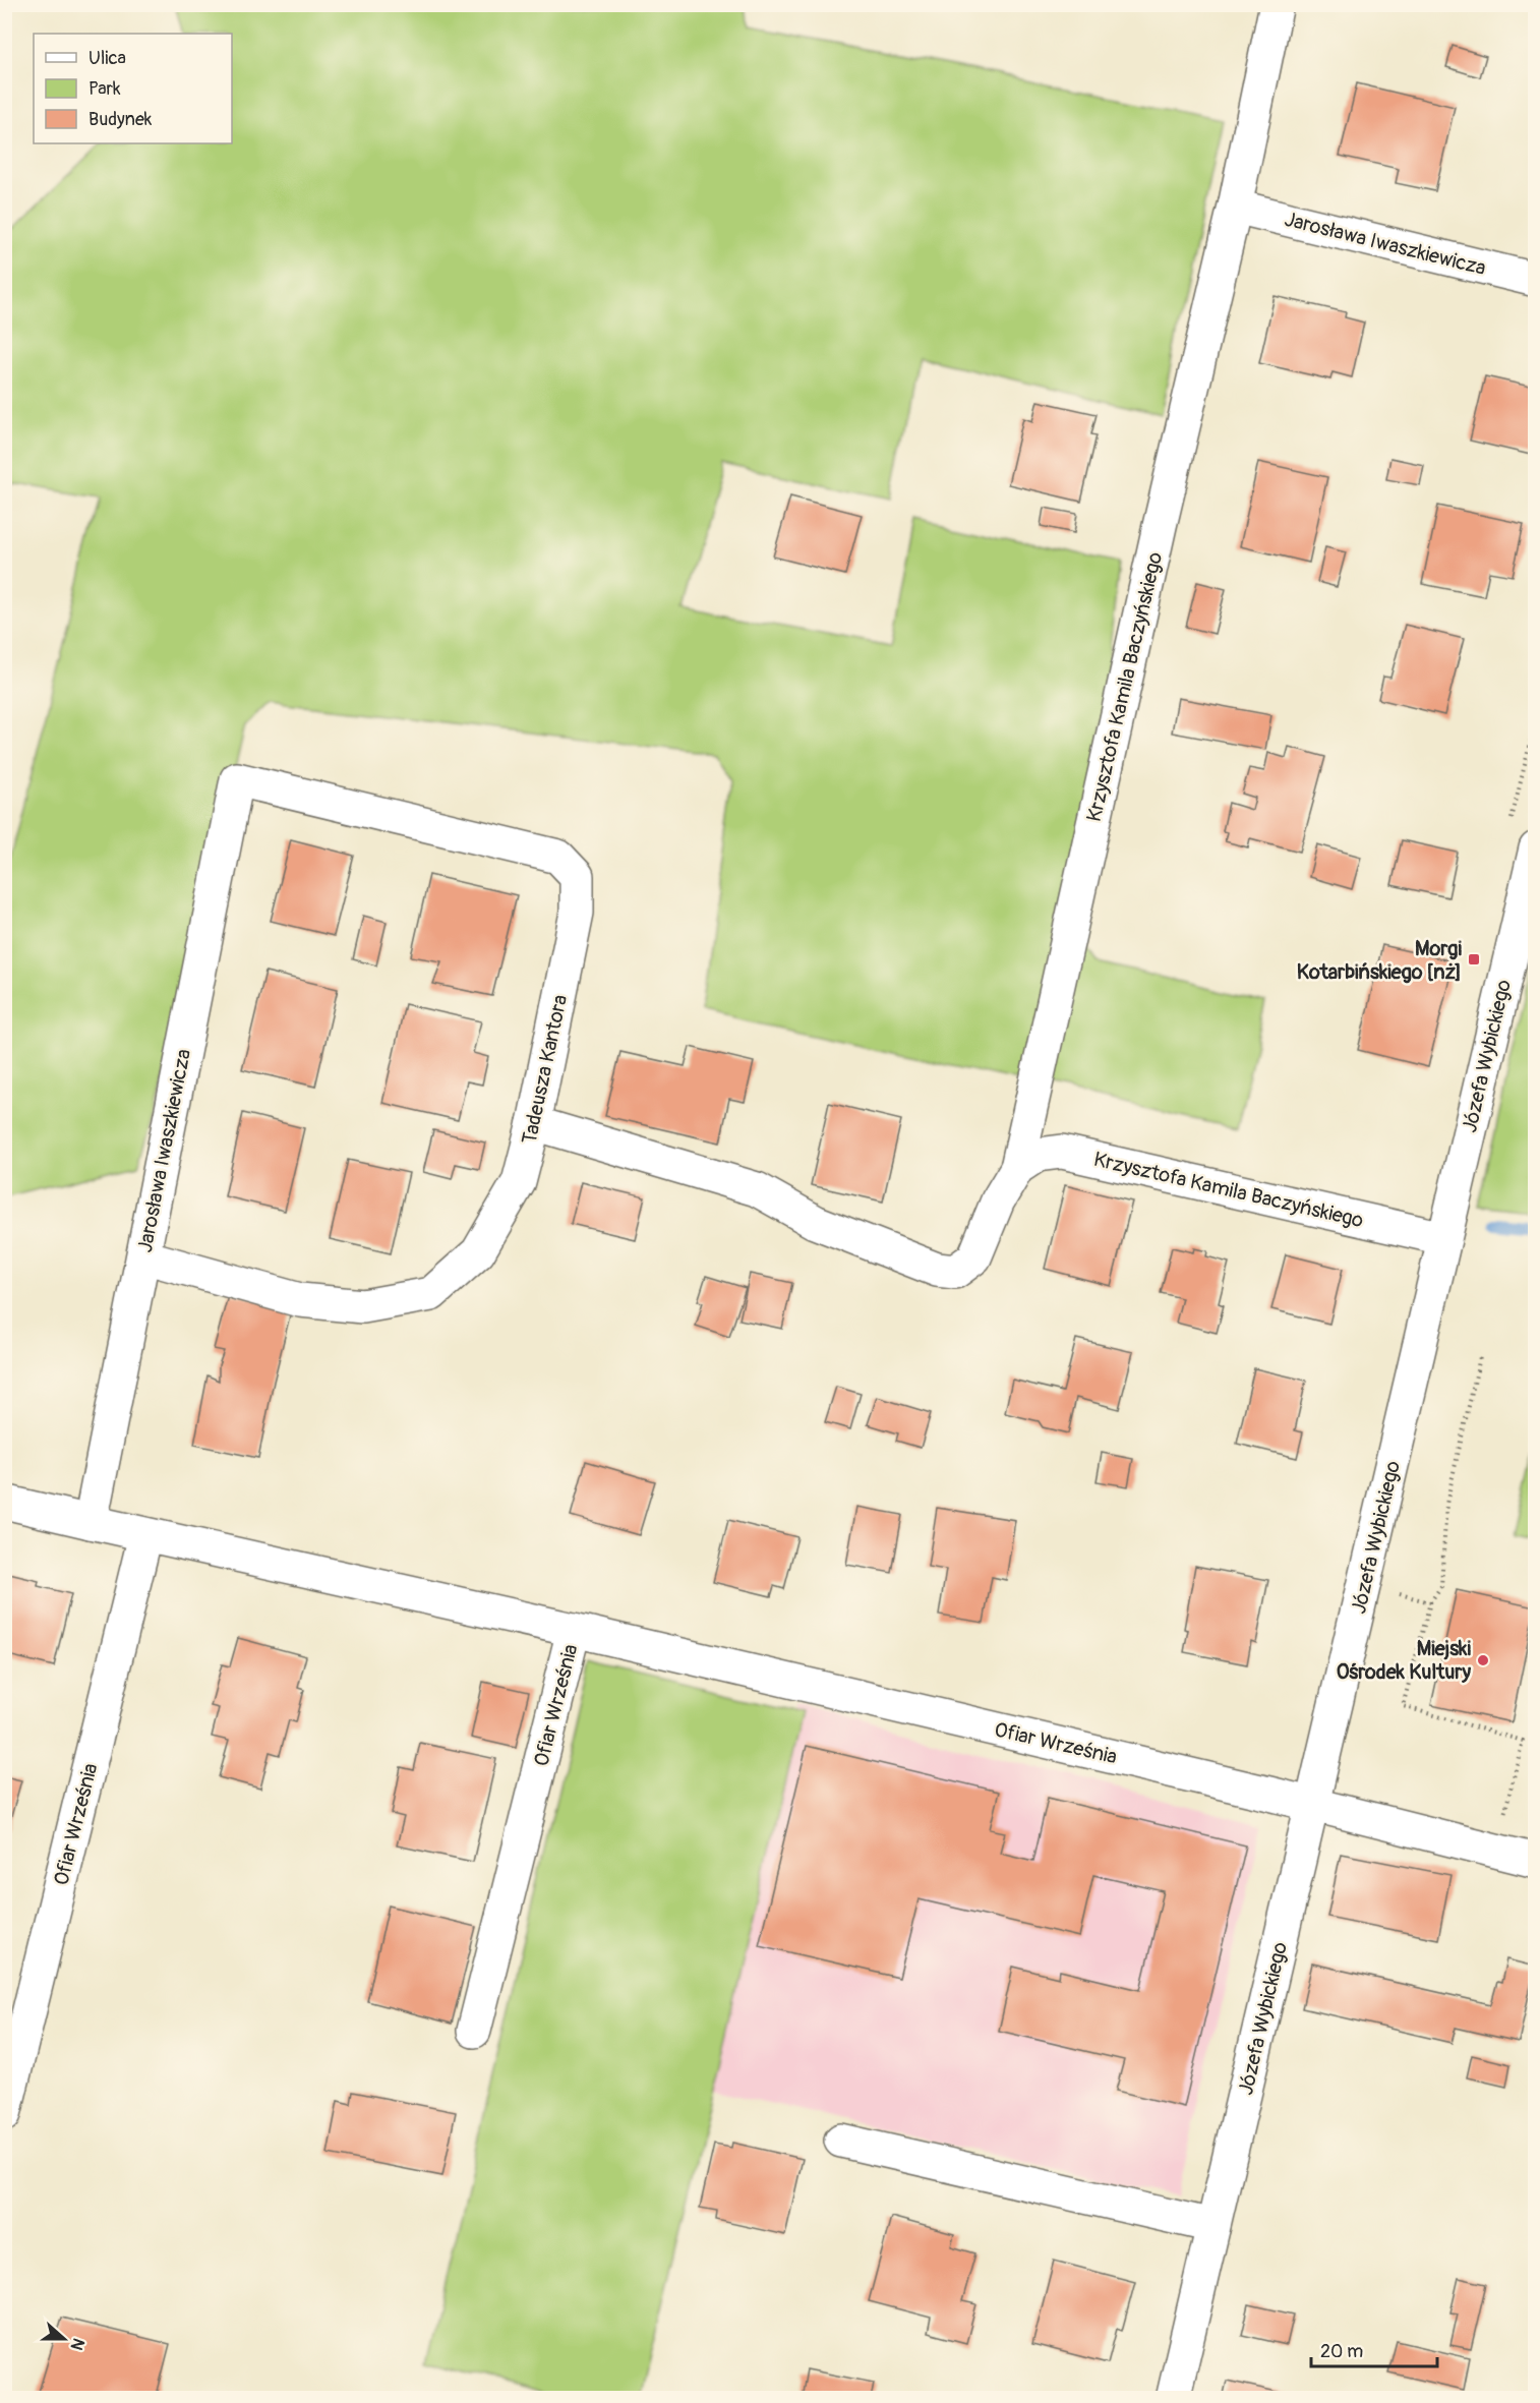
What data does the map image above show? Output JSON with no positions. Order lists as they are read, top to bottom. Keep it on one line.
{"streets":{"street":["Jarosława Iwaszkiewicza","Krzysztofa Kamila Baczyńskiego","Józefa Wybickiego","Tadeusza Kantora","Ofiar Września"]},"crossings":[["Jarosława Iwaszkiewicza","Krzysztofa Kamila Baczyńskiego"],["Jarosława Iwaszkiewicza","Tadeusza Kantora"],["Jarosława Iwaszkiewicza","Ofiar Września"],["Krzysztofa Kamila Baczyńskiego","Józefa Wybickiego"],["Krzysztofa Kamila Baczyńskiego","Tadeusza Kantora"],["Józefa Wybickiego","Ofiar Września"]],"places":{"transit":["Morgi Kotarbińskiego [nż]"],"other":["Miejski Ośrodek Kultury"]},"legend":["Ulica","Park","Budynek"],"scale_bar":"20 m","north":"right"}
